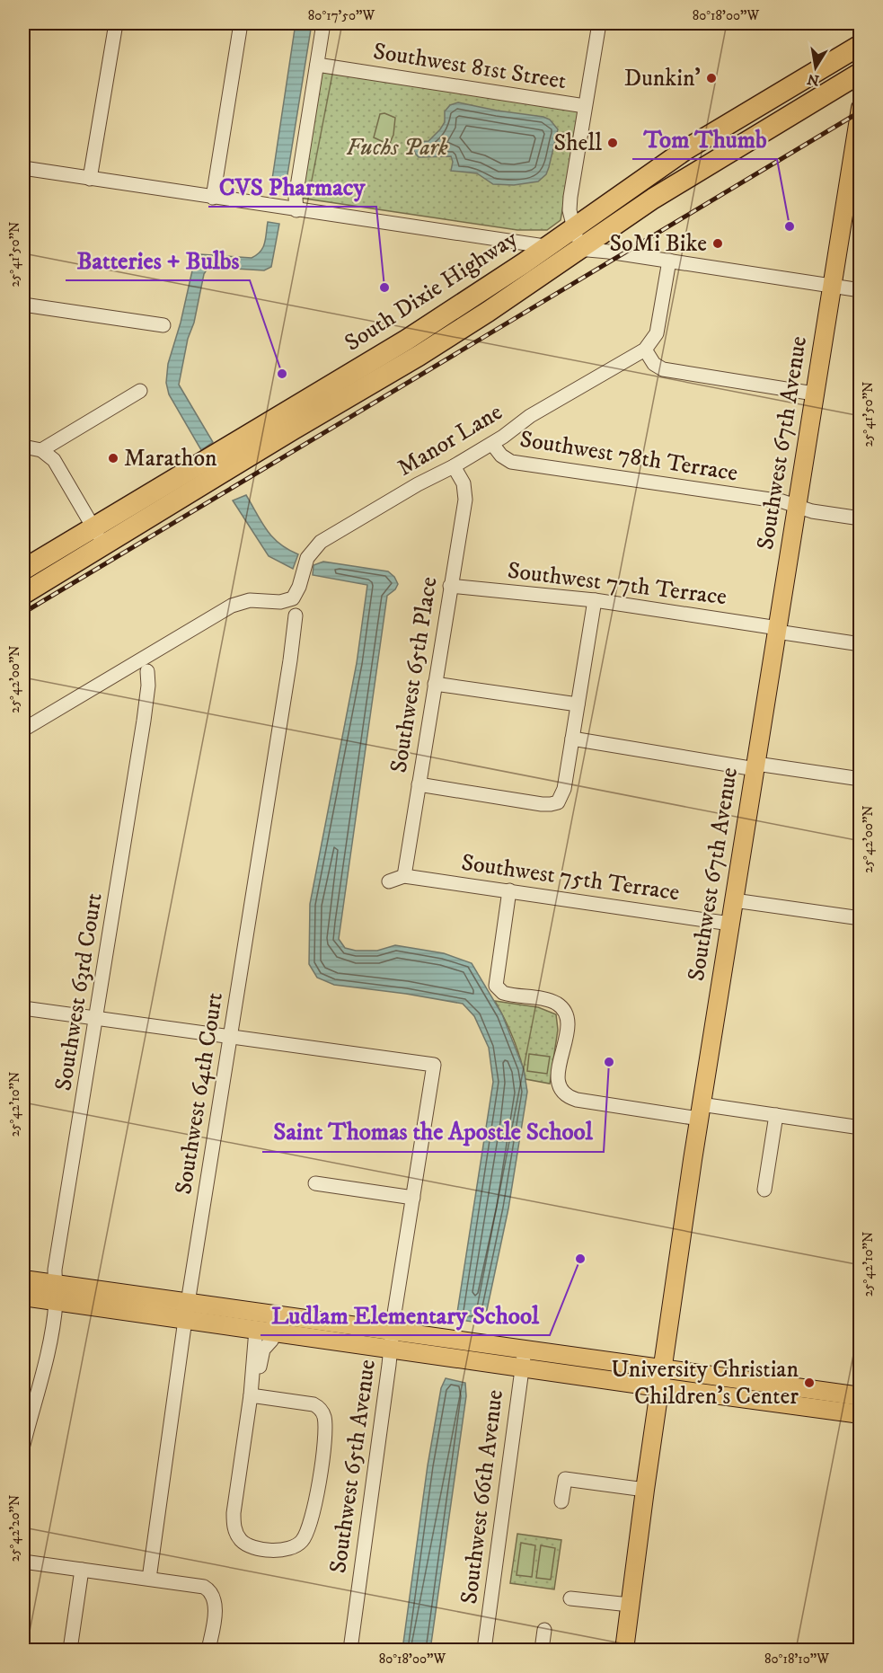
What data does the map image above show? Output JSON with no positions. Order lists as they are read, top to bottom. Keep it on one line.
{"streets":{"highway":["South Dixie Highway"],"main road":["Southwest 67th Avenue"],"street":["Southwest 81st Street","Manor Lane","Southwest 78th Terrace","Southwest 77th Terrace","Southwest 65th Place","Southwest 75th Terrace","Southwest 63rd Court","Southwest 64th Court","Southwest 65th Avenue","Southwest 66th Avenue"]},"crossings":[["Manor Lane","Southwest 78th Terrace"],["Manor Lane","Southwest 65th Place"],["Southwest 67th Avenue","Southwest 78th Terrace"],["Southwest 67th Avenue","Southwest 77th Terrace"],["Southwest 67th Avenue","Southwest 75th Terrace"],["Southwest 77th Terrace","Southwest 65th Place"],["Southwest 65th Place","Southwest 75th Terrace"],["Southwest 64th Court","Southwest 65th Avenue"]],"parks":["Fuchs Park"],"places":["Dunkin'","Shell","Tom Thumb","SoMi Bike","CVS Pharmacy","Batteries + Bulbs","Marathon","Saint Thomas the Apostle School","Ludlam Elementary School","University Christian Children's Center"],"north":"bottom","coordinates":["80°17'50\"W","80°18'00\"W","25°41'50\"N","25°42'00\"N","25°42'10\"N","25°42'20\"N","80°18'10\"W"]}
